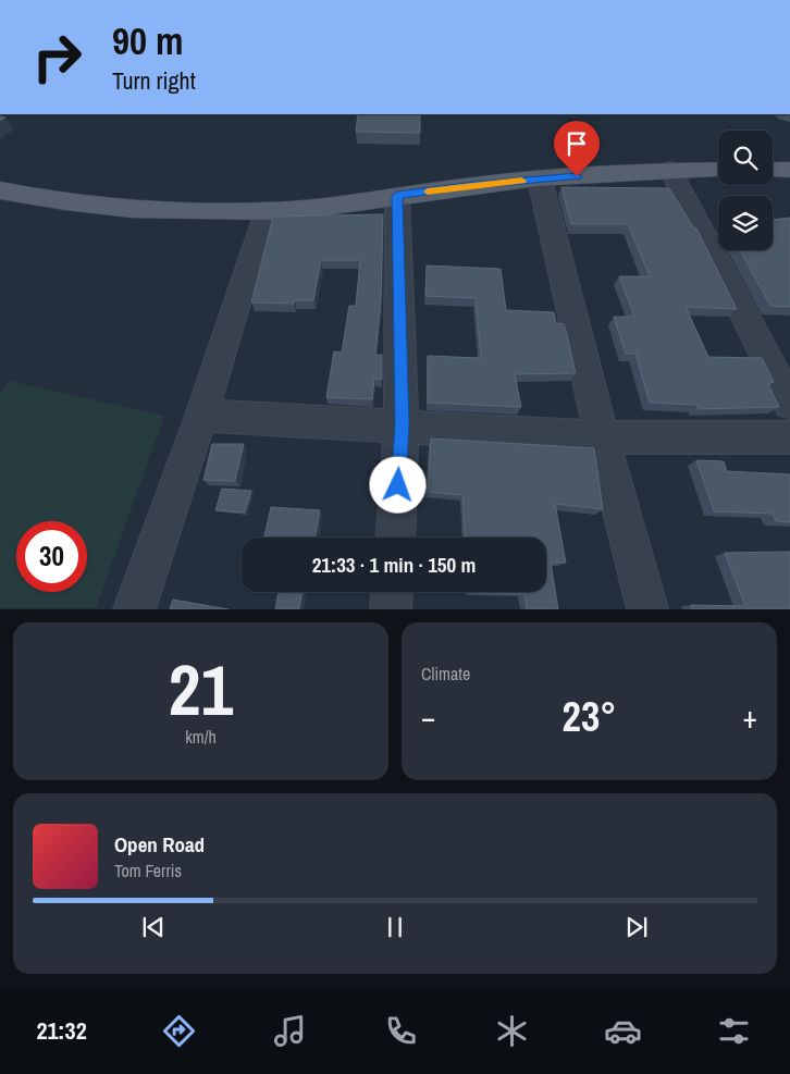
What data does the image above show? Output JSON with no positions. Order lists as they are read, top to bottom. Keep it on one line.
{"page":{"turn":["90 m","Turn right"],"limit":"30","trip":"21:33 · 1 min · 150 m","tile":[["21","km/h"],"Climate"],"heat":["−","23°","+"],"song":["Open Road","Tom Ferris"],"tabs":"21:32"}}
